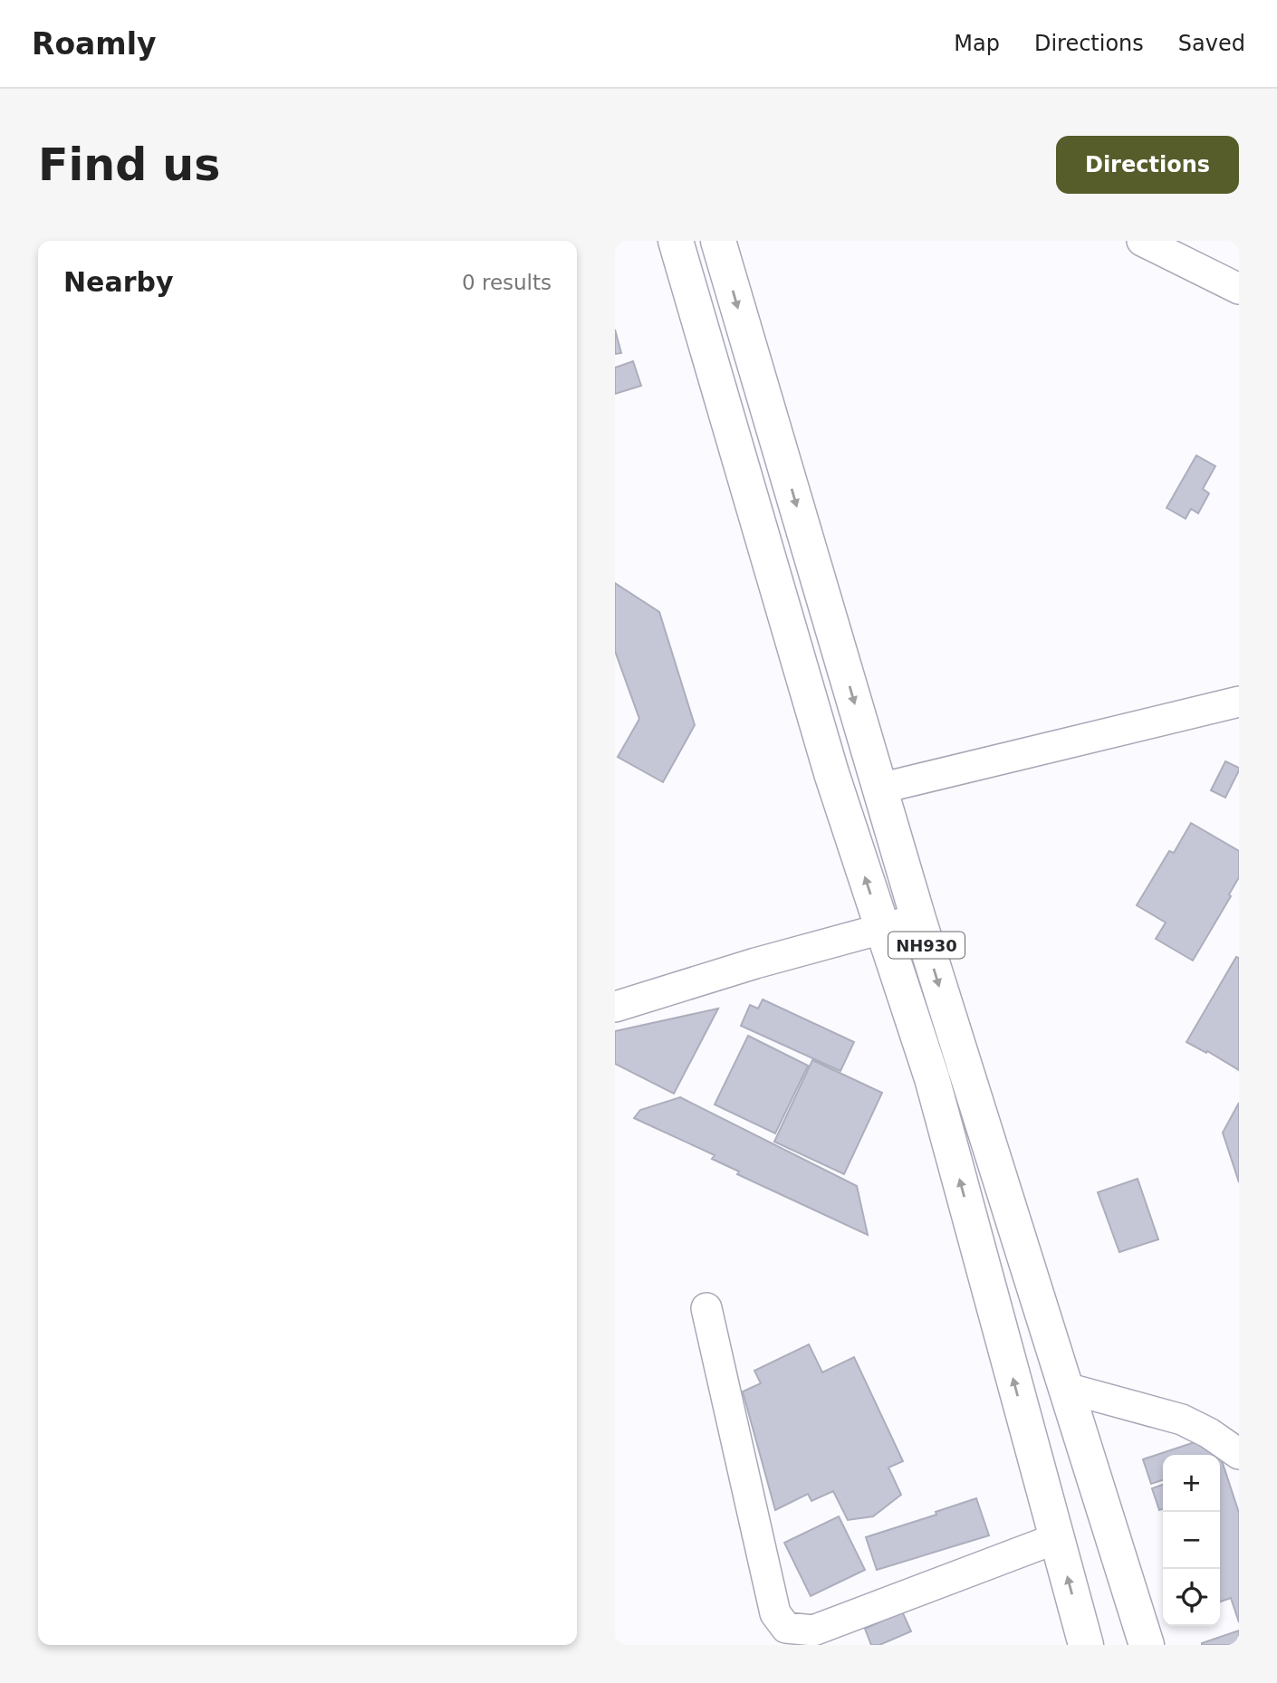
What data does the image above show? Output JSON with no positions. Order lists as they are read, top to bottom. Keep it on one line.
{"streets":{"highway":["NH930"]},"page":{"header":"Roamly","nav":["Map","Directions","Saved"],"buttons":"Directions","title":"Find us","heading":["Nearby","0 results"],"map_buttons":["+","−"]}}
